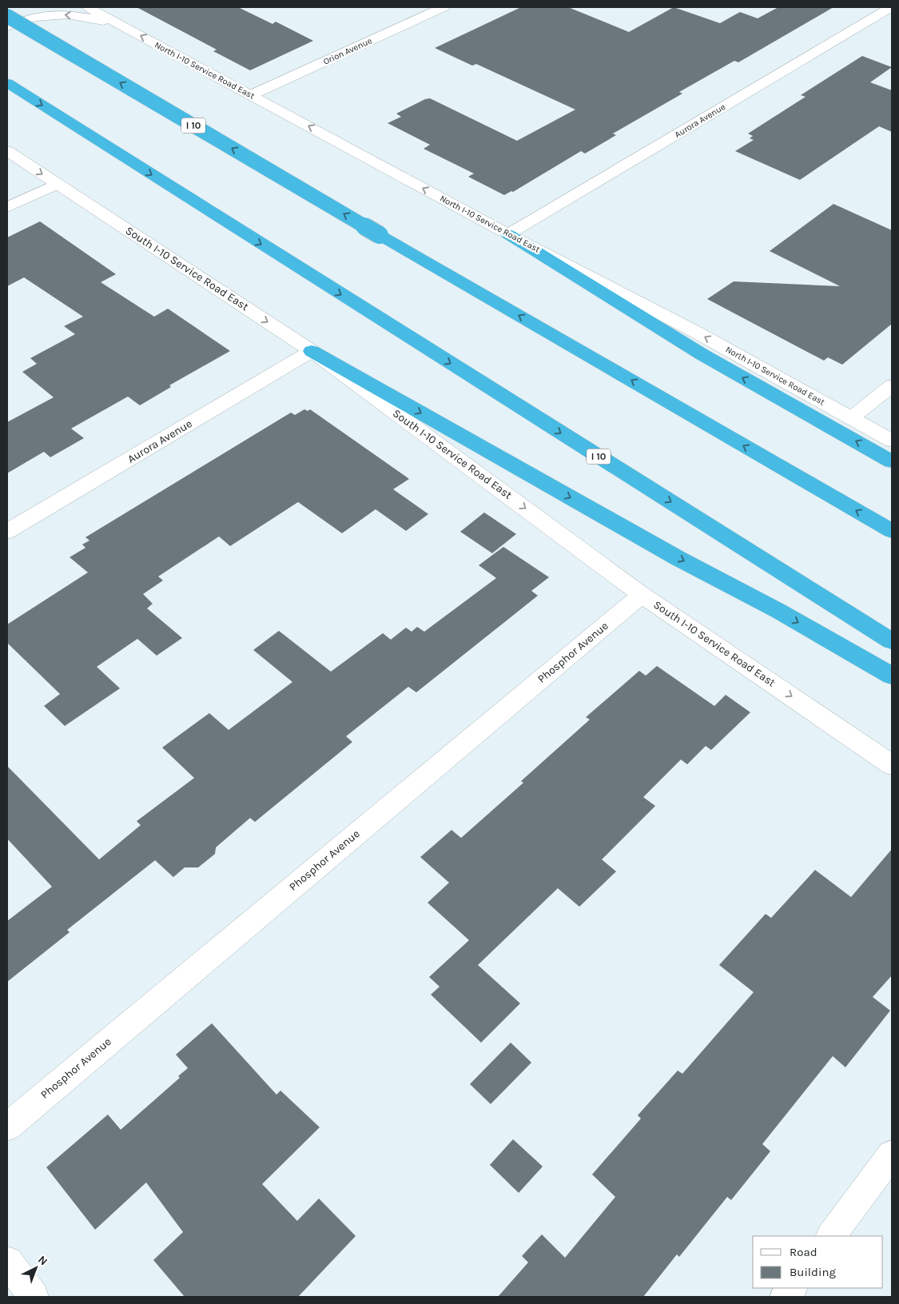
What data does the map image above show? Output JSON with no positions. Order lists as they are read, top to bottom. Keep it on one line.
{"streets":{"highway":["I 10"],"street":["Orion Avenue","North I-10 Service Road East","Aurora Avenue","South I-10 Service Road East","Phosphor Avenue"]},"crossings":[["Orion Avenue","North I-10 Service Road East"],["North I-10 Service Road East","Aurora Avenue"],["Aurora Avenue","South I-10 Service Road East"],["South I-10 Service Road East","Phosphor Avenue"]],"one_way":["North I-10 Service Road East","South I-10 Service Road East"],"legend":["Road","Building"],"north":"top right"}
